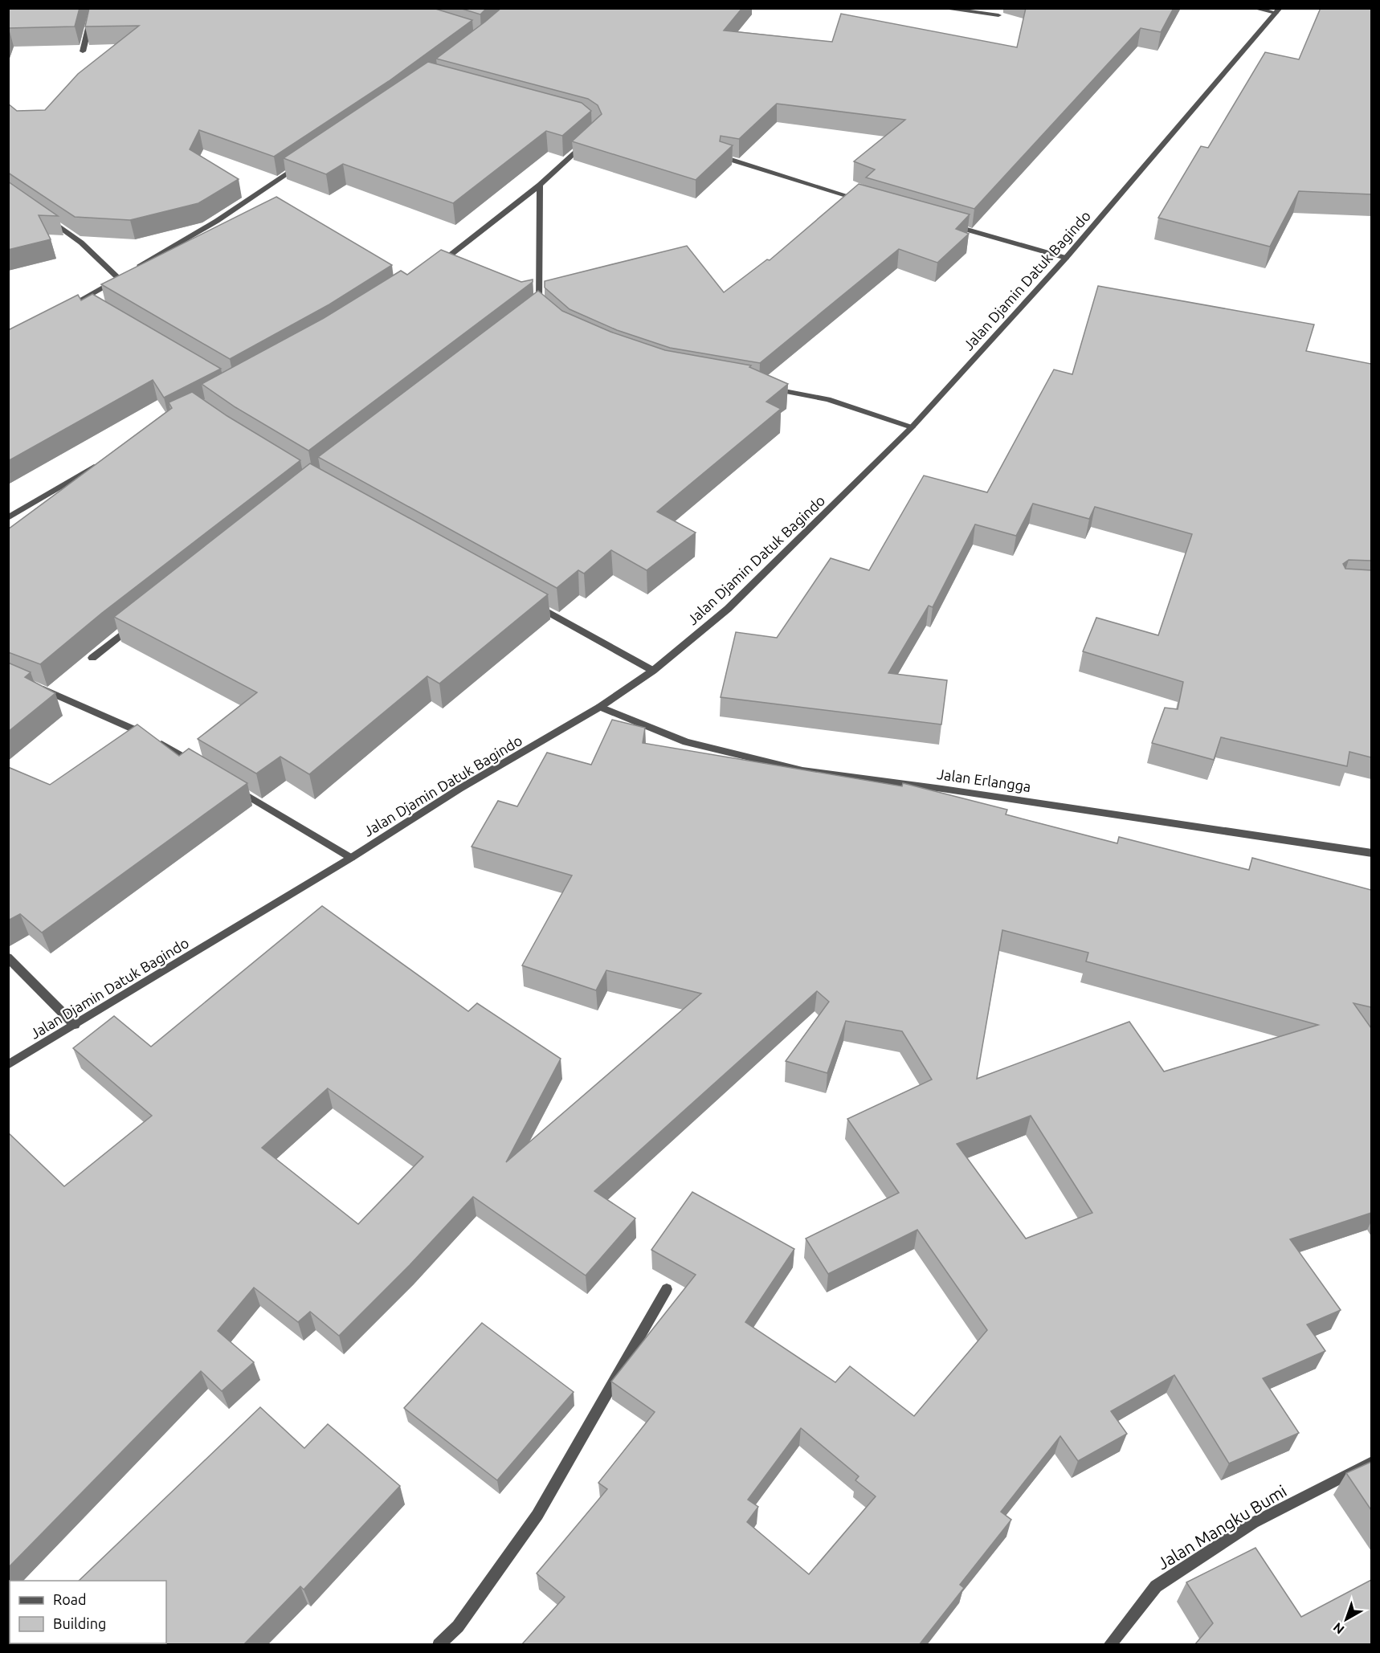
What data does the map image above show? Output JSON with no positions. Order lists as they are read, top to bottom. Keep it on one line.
{"streets":{"street":["Jalan Djamin Datuk Bagindo","Jalan Erlangga","Jalan Mangku Bumi"]},"crossings":[["Jalan Djamin Datuk Bagindo","Jalan Erlangga"]],"legend":["Road","Building"],"north":"bottom left"}
